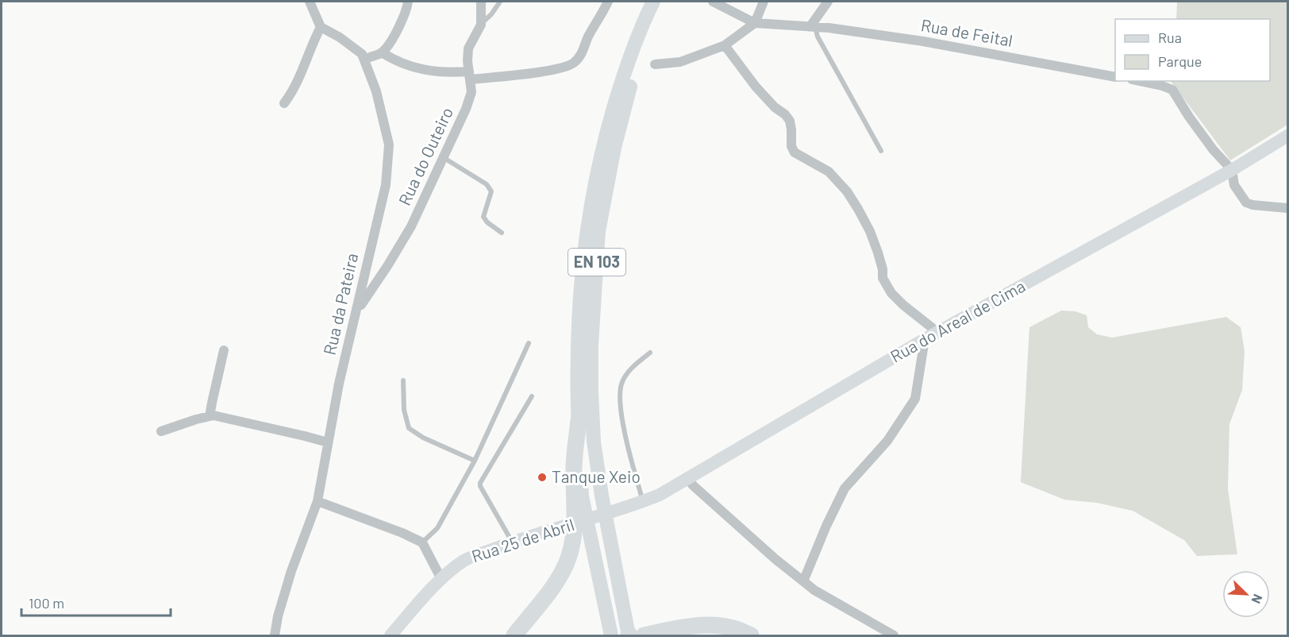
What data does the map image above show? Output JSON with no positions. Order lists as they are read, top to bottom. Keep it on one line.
{"streets":{"main road":["EN 103","Rua do Areal de Cima","Rua 25 de Abril"],"street":["Rua de Feital","Rua do Outeiro","Rua da Pateira"]},"crossings":[["Rua do Outeiro","Rua da Pateira"],["Rua do Areal de Cima","Rua 25 de Abril"]],"places":["Tanque Xeio"],"legend":["Rua","Parque"],"scale_bar":"100 m","north":"bottom right"}
